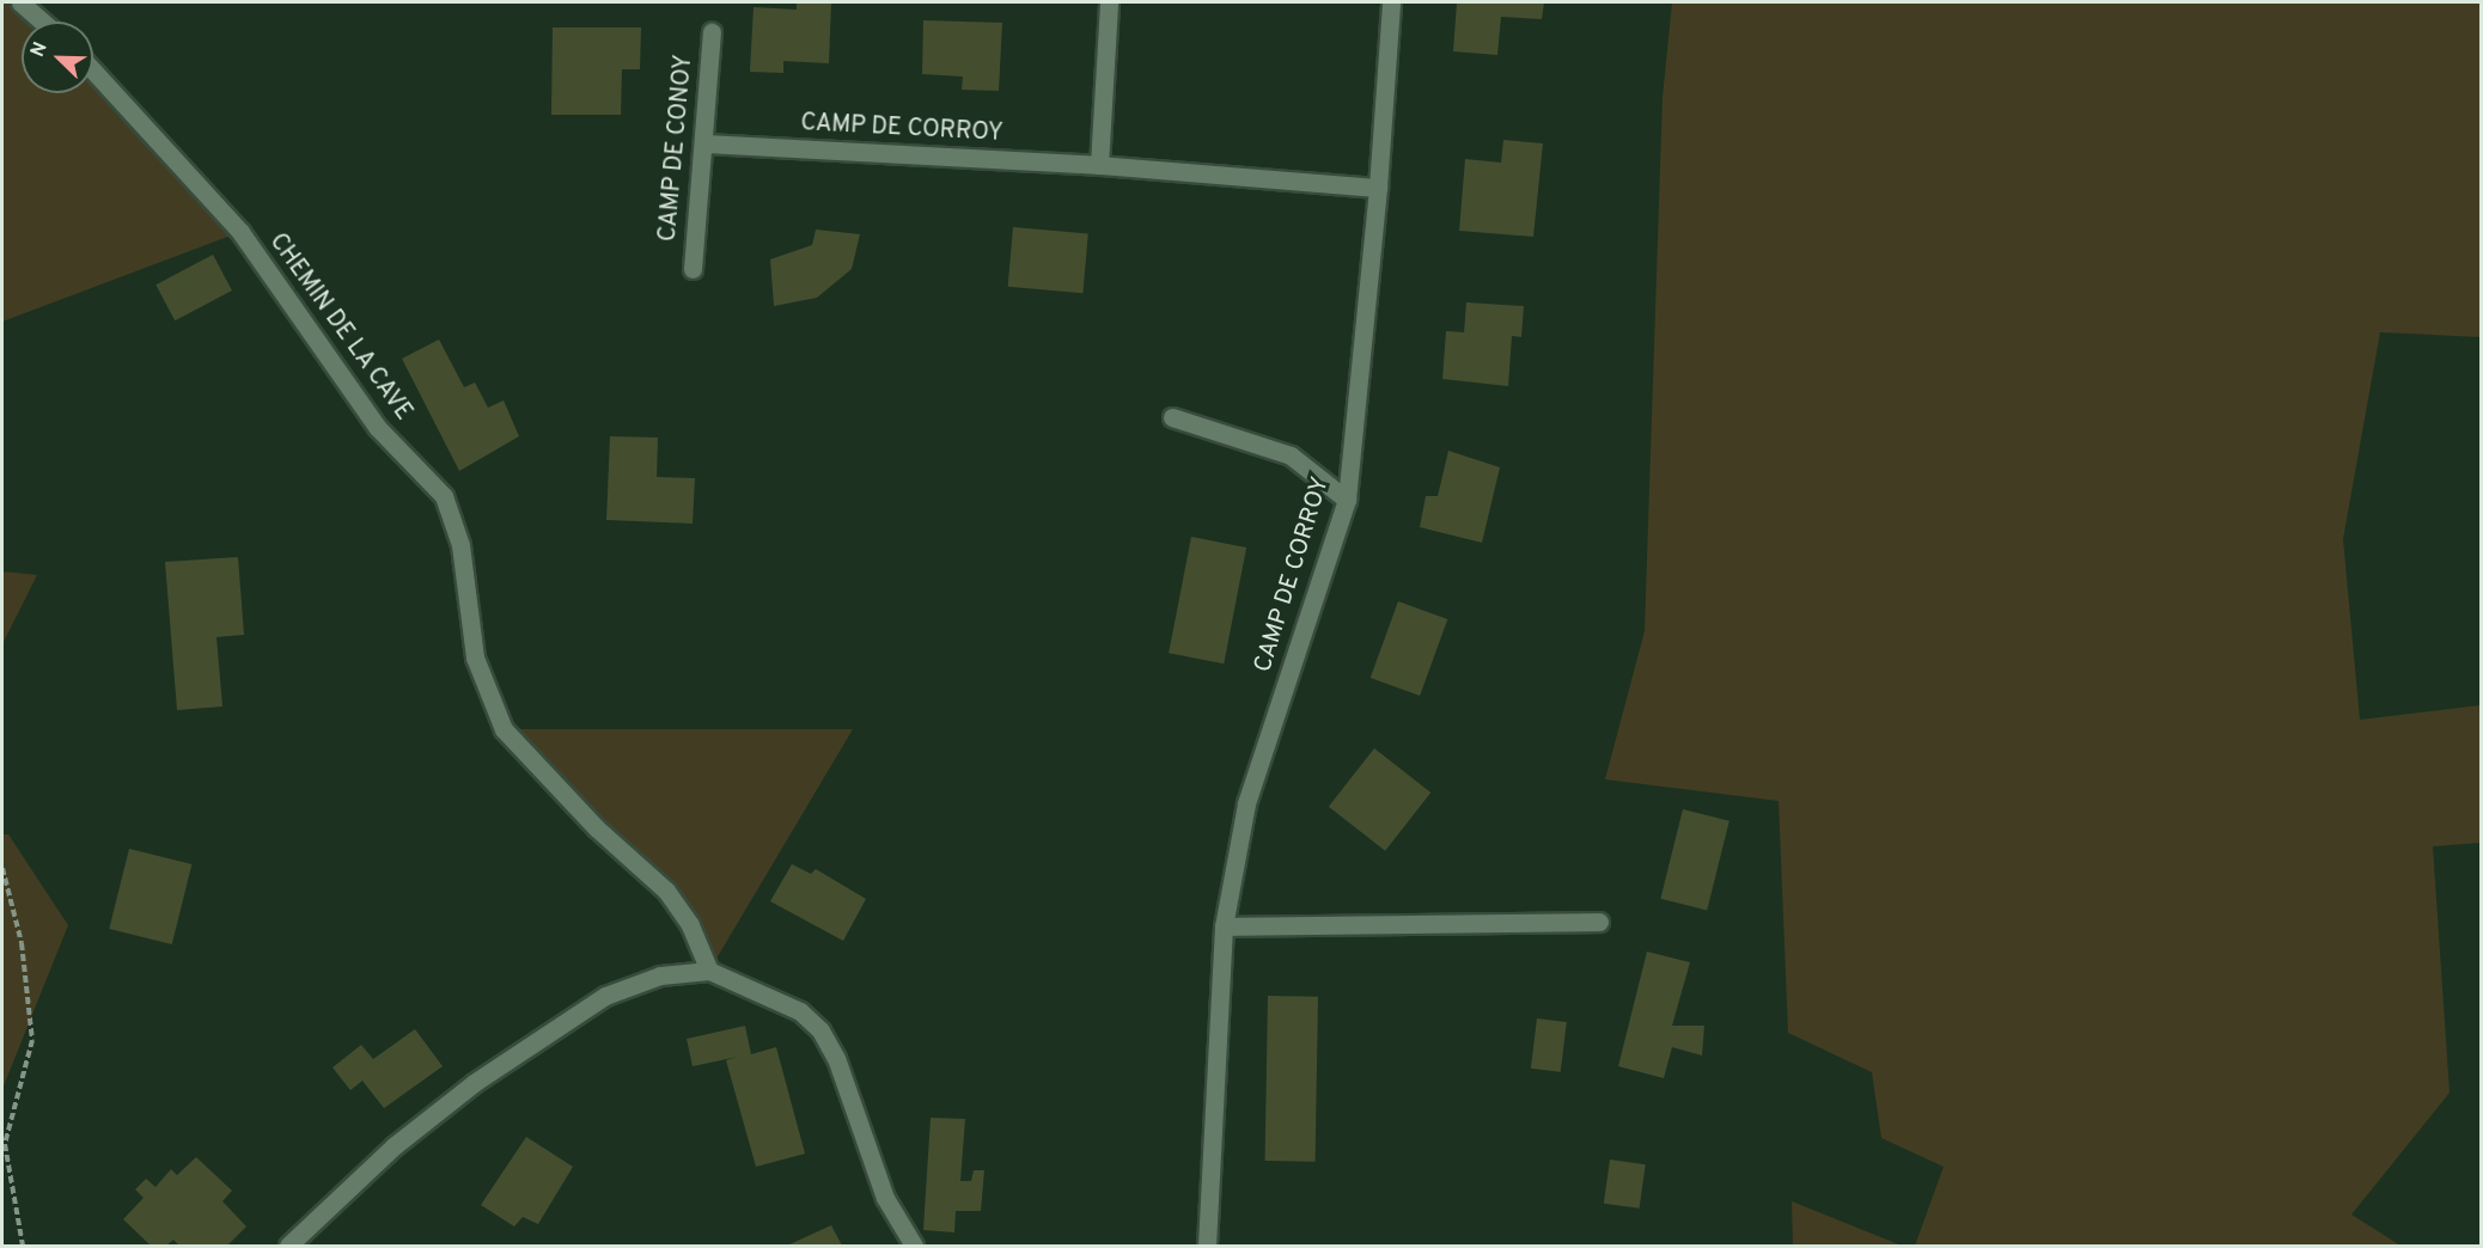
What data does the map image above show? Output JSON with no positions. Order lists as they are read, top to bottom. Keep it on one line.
{"streets":{"street":["CAMP DE CORROY","CAMP DE CONOY","CHEMIN DE LA CAVE"]},"crossings":[["CAMP DE CORROY","CAMP DE CONOY"]],"north":"top left"}
